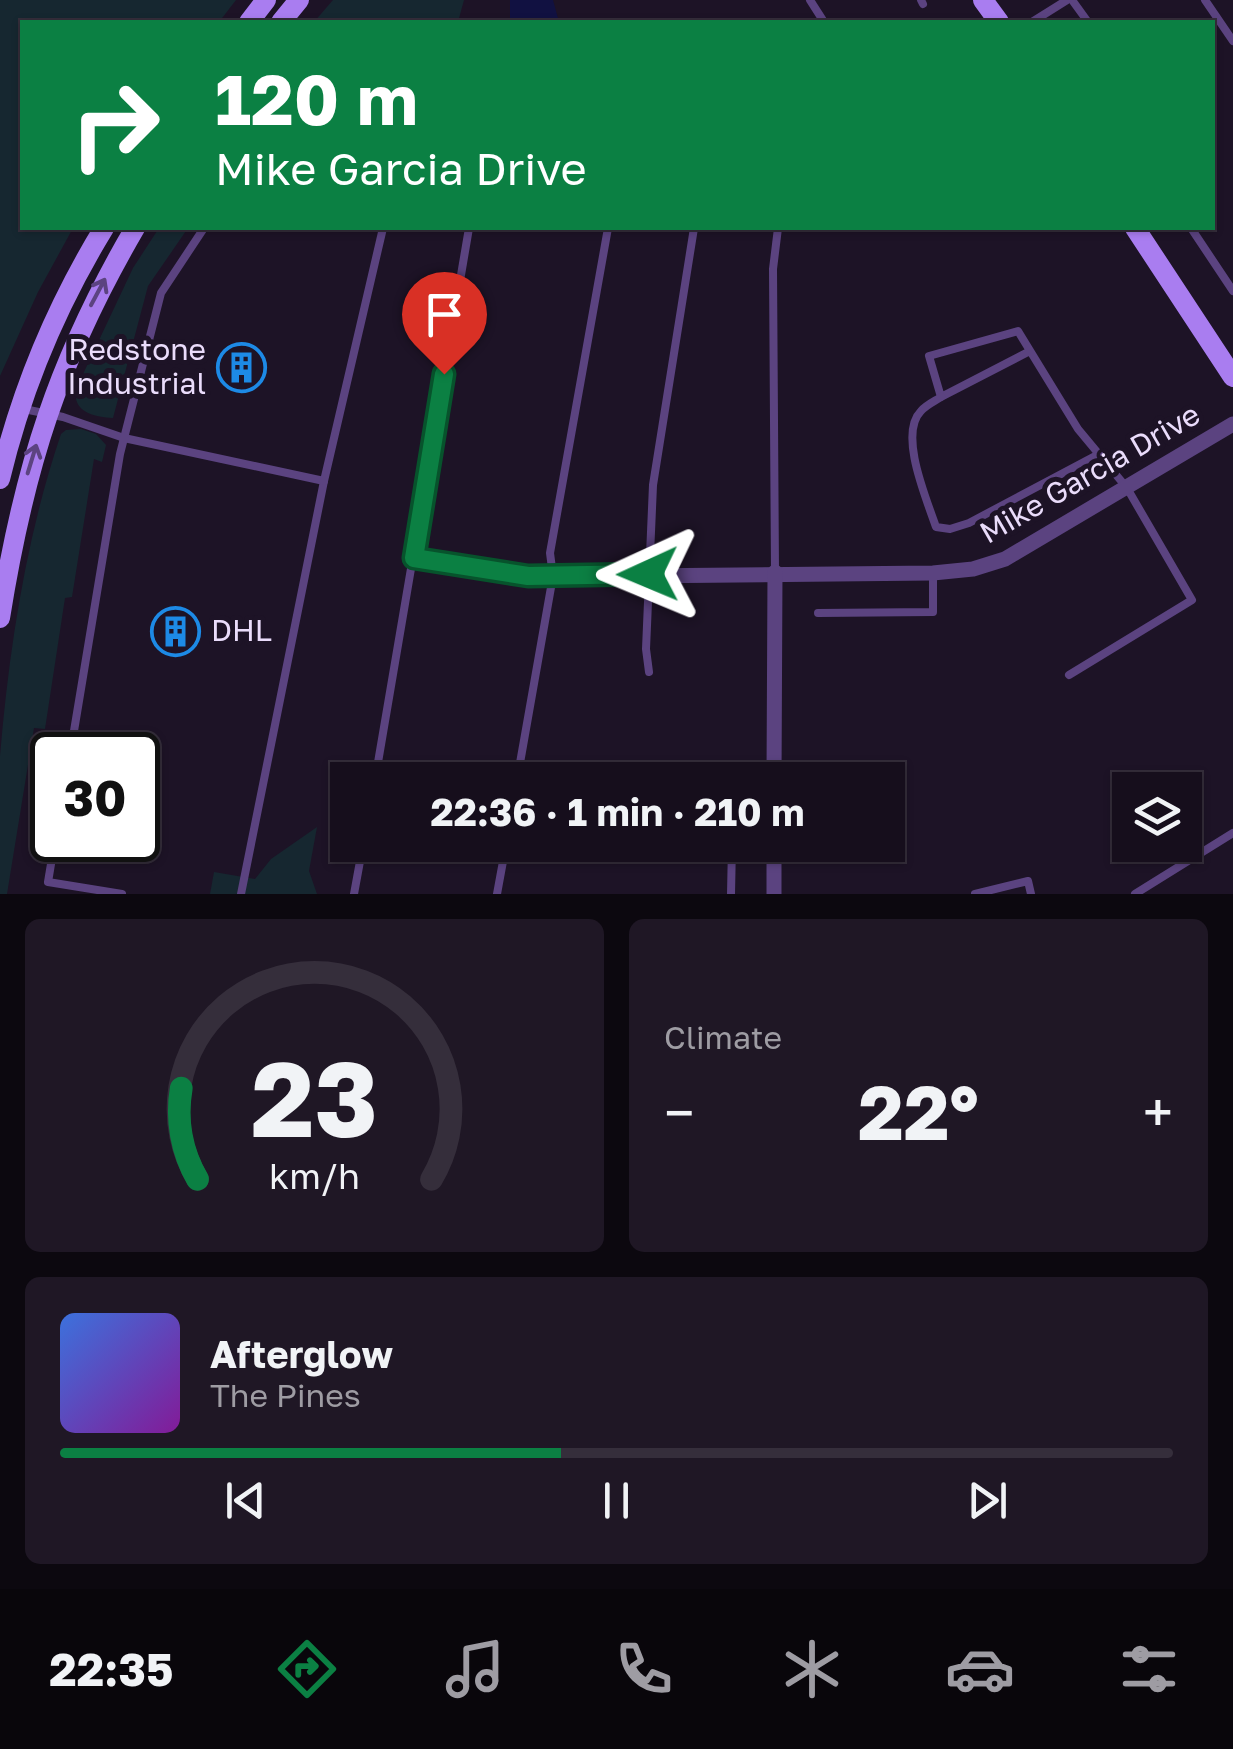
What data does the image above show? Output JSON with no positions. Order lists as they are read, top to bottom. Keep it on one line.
{"streets":{"street":["Mike Garcia Drive"]},"places":{"building":["Redstone Industrial","DHL"]},"page":{"turn":["120 m","Mike Garcia Drive"],"limit":"30","trip":"22:36 · 1 min · 210 m","tile":"Climate","heat":["−","22°","+"],"song":["Afterglow","The Pines"],"tabs":"22:35","gauge":["23","km/h"]}}
